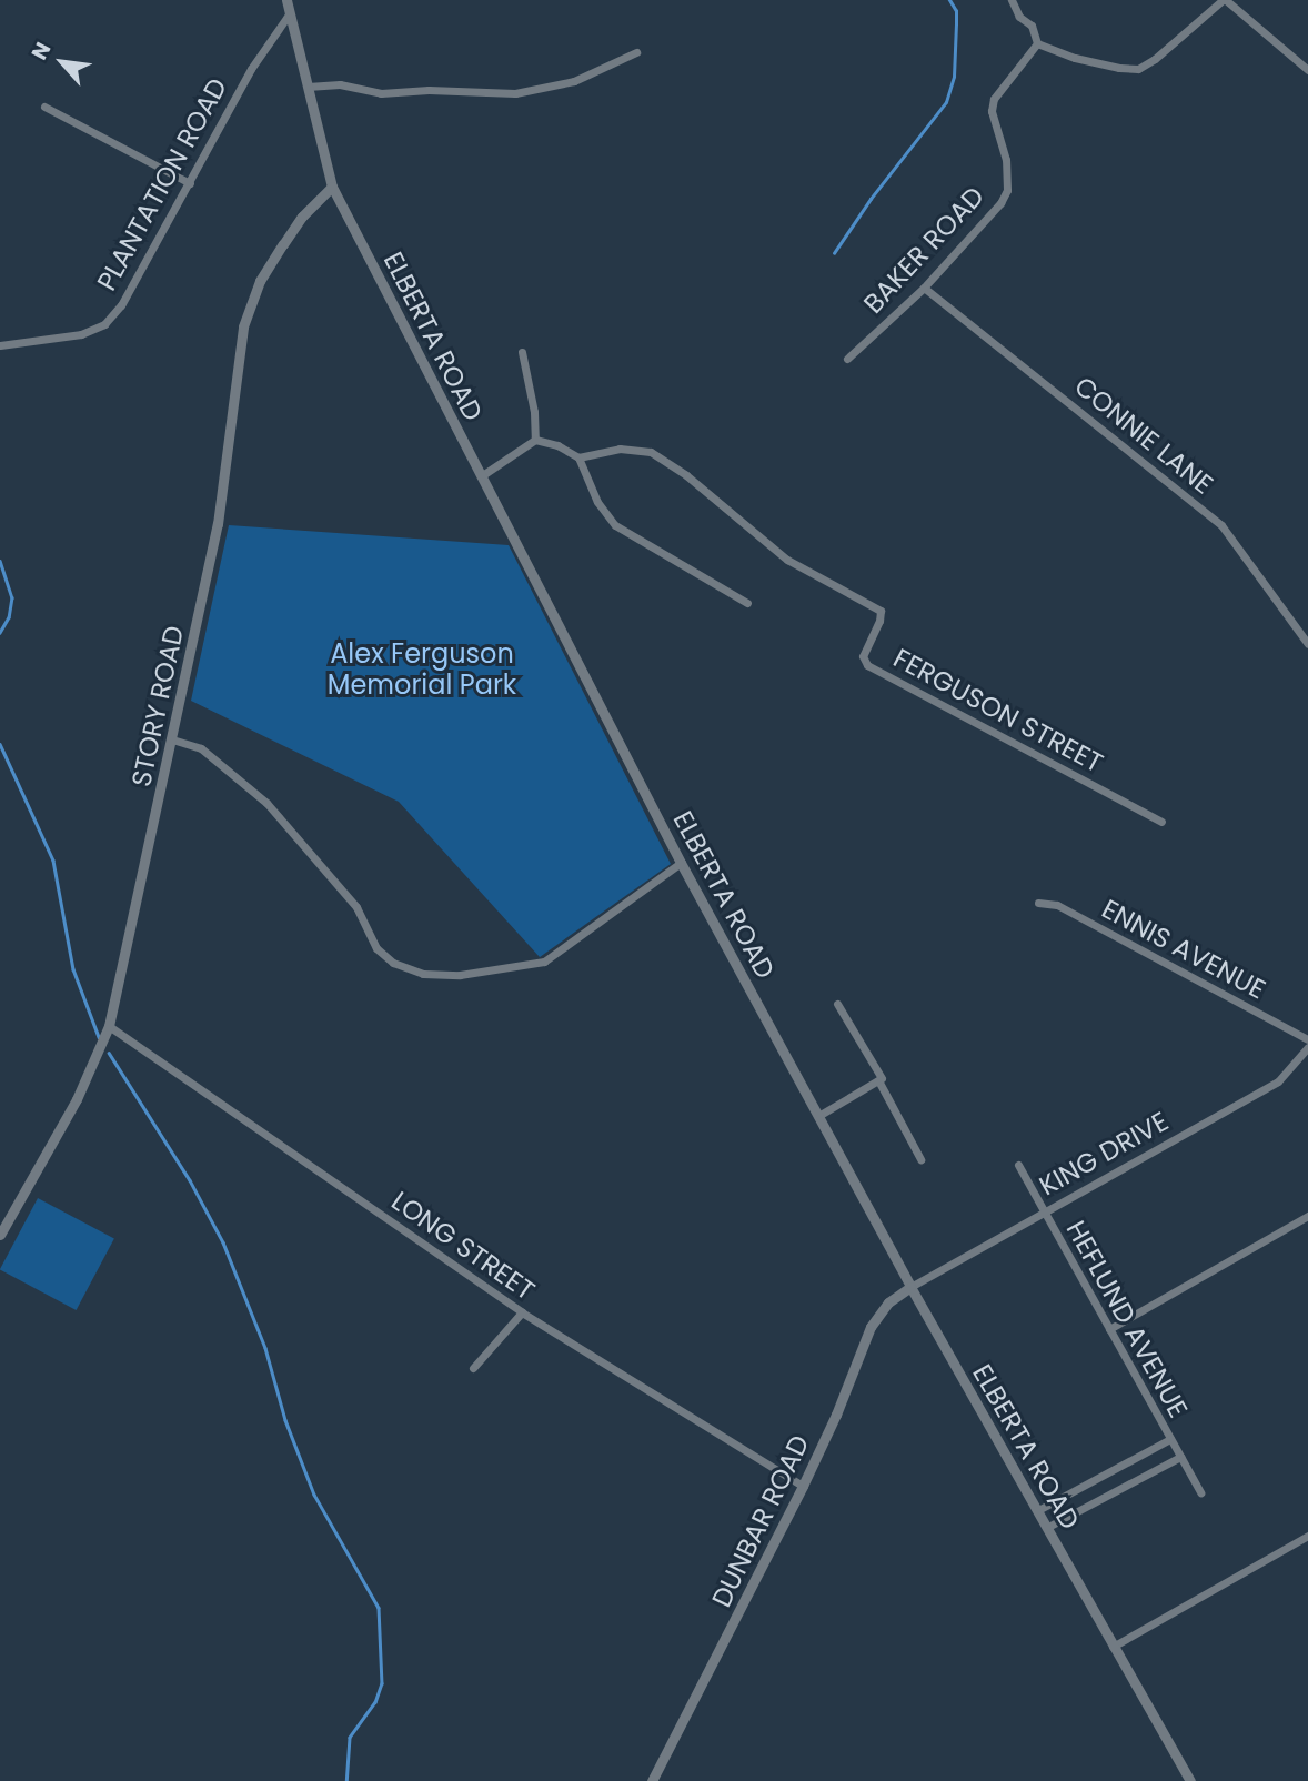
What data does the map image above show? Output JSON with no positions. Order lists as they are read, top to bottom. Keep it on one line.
{"streets":{"street":["PLANTATION ROAD","BAKER ROAD","ELBERTA ROAD","CONNIE LANE","STORY ROAD","FERGUSON STREET","ENNIS AVENUE","KING DRIVE","LONG STREET","HEFLUND AVENUE","DUNBAR ROAD"]},"crossings":[["PLANTATION ROAD","ELBERTA ROAD"],["BAKER ROAD","CONNIE LANE"],["ELBERTA ROAD","STORY ROAD"],["ELBERTA ROAD","KING DRIVE"],["ELBERTA ROAD","HEFLUND AVENUE"],["ELBERTA ROAD","DUNBAR ROAD"],["STORY ROAD","LONG STREET"],["KING DRIVE","HEFLUND AVENUE"],["KING DRIVE","DUNBAR ROAD"],["LONG STREET","DUNBAR ROAD"]],"parks":["Alex Ferguson Memorial Park"],"north":"top left"}
